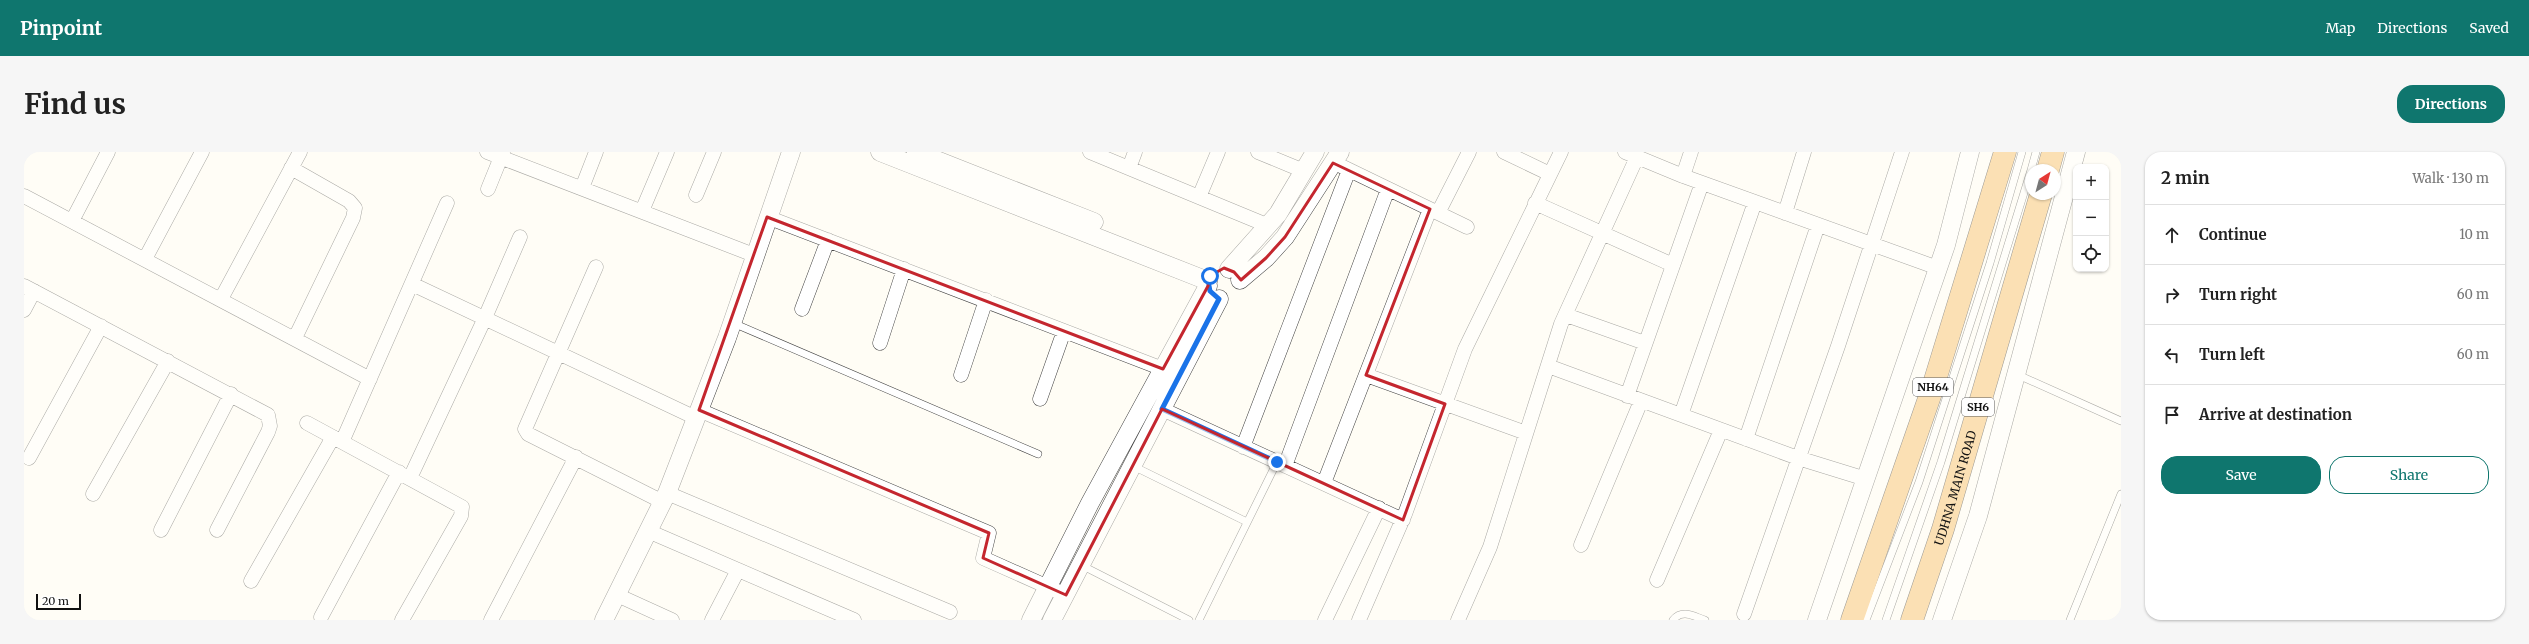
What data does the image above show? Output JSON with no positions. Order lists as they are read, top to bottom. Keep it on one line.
{"streets":{"highway":["NH64","SH6","UDHNA MAIN ROAD"]},"scale_bar":"20 m","north":"top right","page":{"header":"Pinpoint","nav":["Map","Directions","Saved"],"buttons":["Directions",["Save","Share"]],"title":"Find us","heading":["2 min","Walk · 130 m"],"map_buttons":["+","−"],"list":[["Continue","10 m"],["Turn right","60 m"],["Turn left","60 m"],"Arrive at destination"],"scale":"20 m"}}
